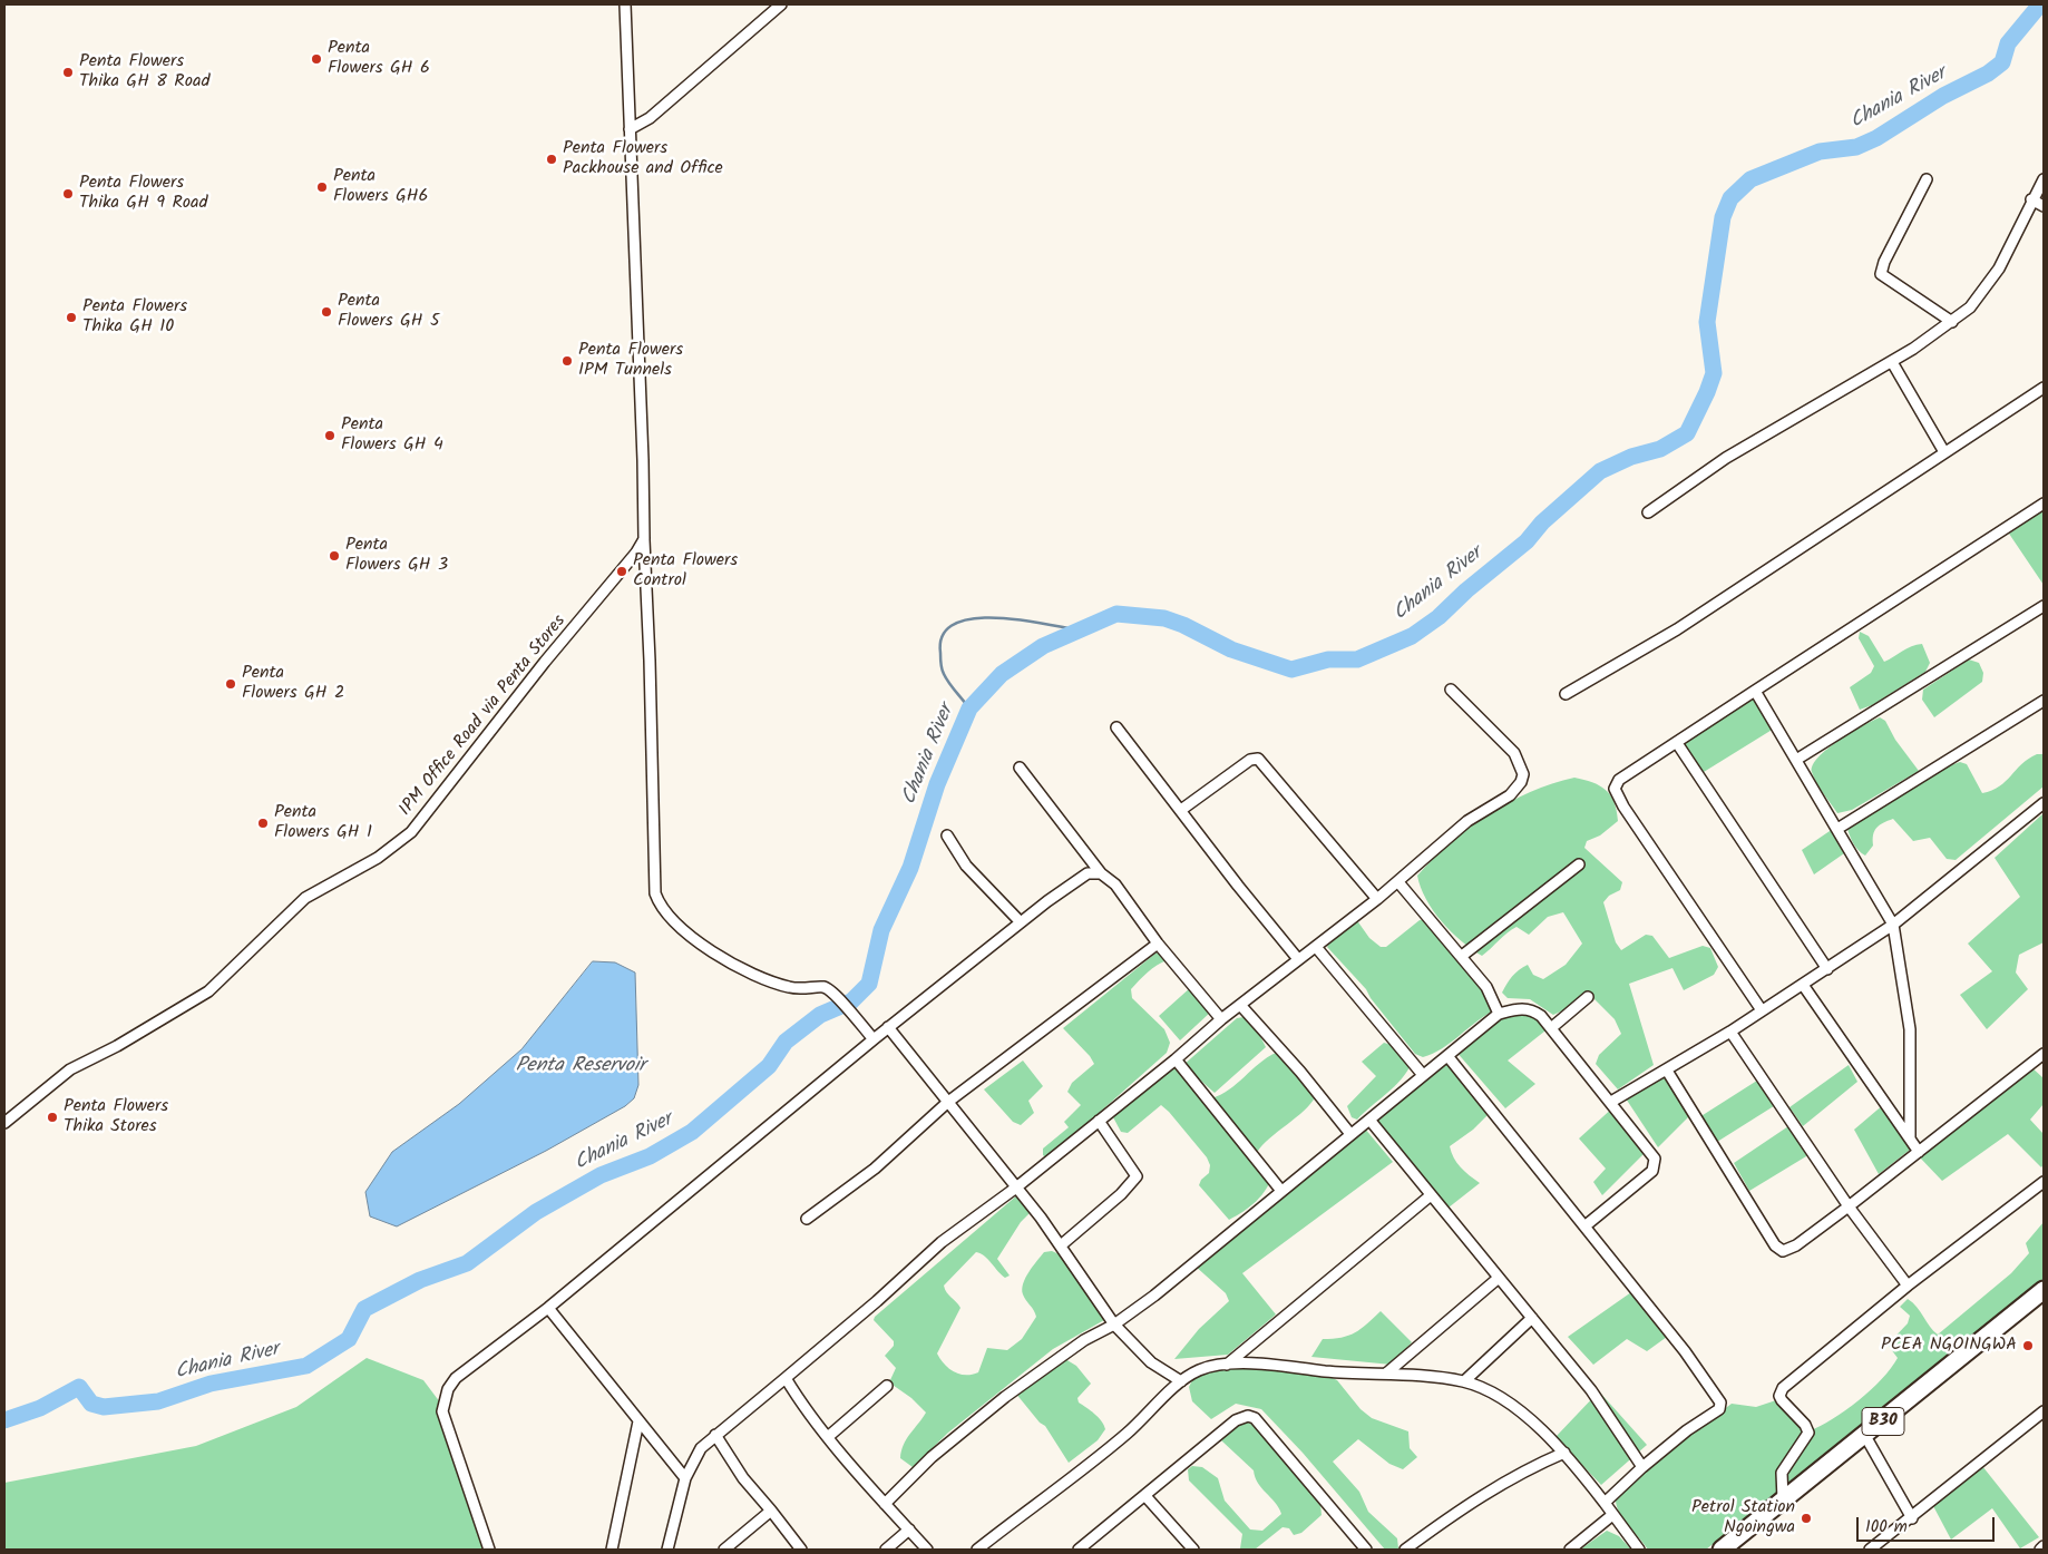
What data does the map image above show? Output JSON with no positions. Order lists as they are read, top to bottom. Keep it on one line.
{"streets":{"highway":["B30"],"street":["IPM Office Road via Penta Stores"]},"water":["Chania River","Penta Reservoir"],"places":["Penta Flowers GH 6","Penta Flowers Thika GH 8 Road","Penta Flowers Packhouse and Office","Penta Flowers GH6","Penta Flowers Thika GH 9 Road","Penta Flowers GH 5","Penta Flowers Thika GH 10","Penta Flowers IPM Tunnels","Penta Flowers GH 4","Penta Flowers GH 3","Penta Flowers Control","Penta Flowers GH 2","Penta Flowers GH 1","Penta Flowers Thika Stores","PCEA NGOINGWA","Petrol Station Ngoingwa"],"scale_bar":"100 m"}
